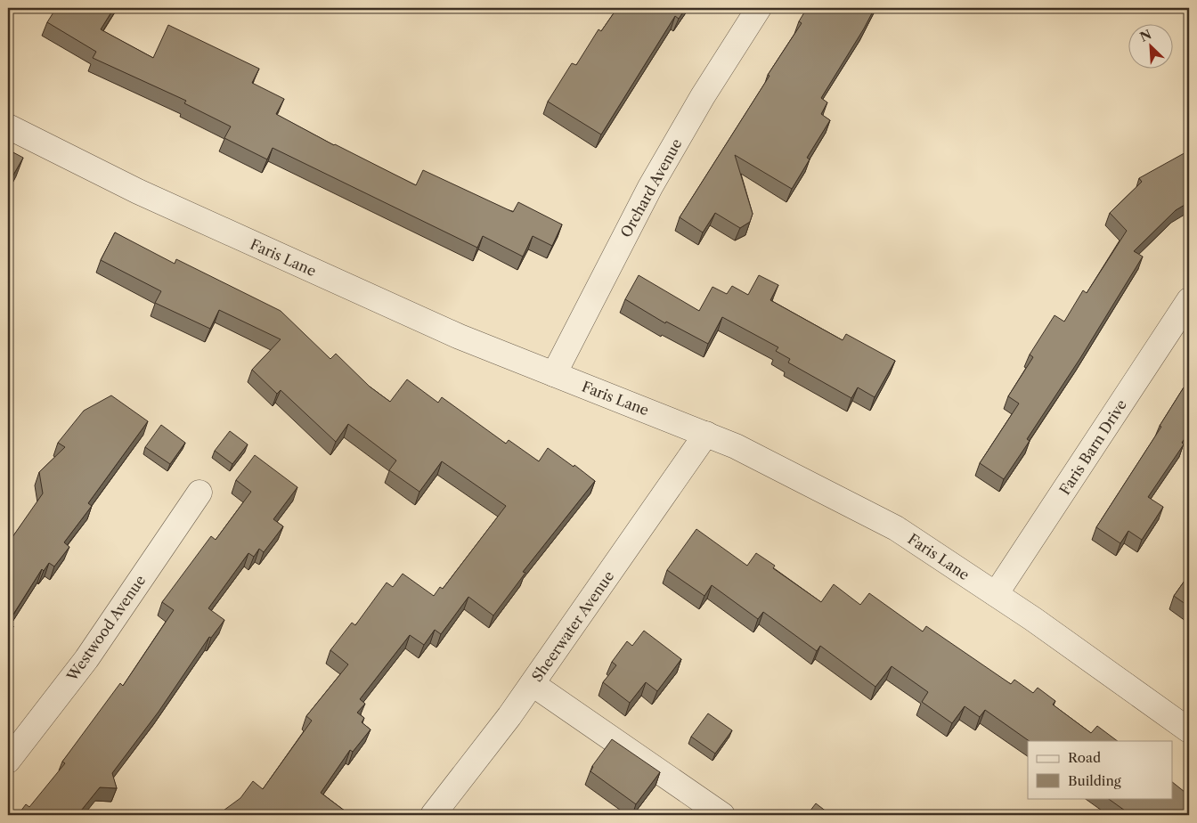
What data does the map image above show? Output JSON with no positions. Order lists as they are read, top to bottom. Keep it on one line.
{"streets":{"street":["Orchard Avenue","Faris Lane","Faris Barn Drive","Sheerwater Avenue","Westwood Avenue"]},"crossings":[["Orchard Avenue","Faris Lane"],["Faris Lane","Faris Barn Drive"],["Faris Lane","Sheerwater Avenue"]],"legend":["Road","Building"],"north":"top left"}
